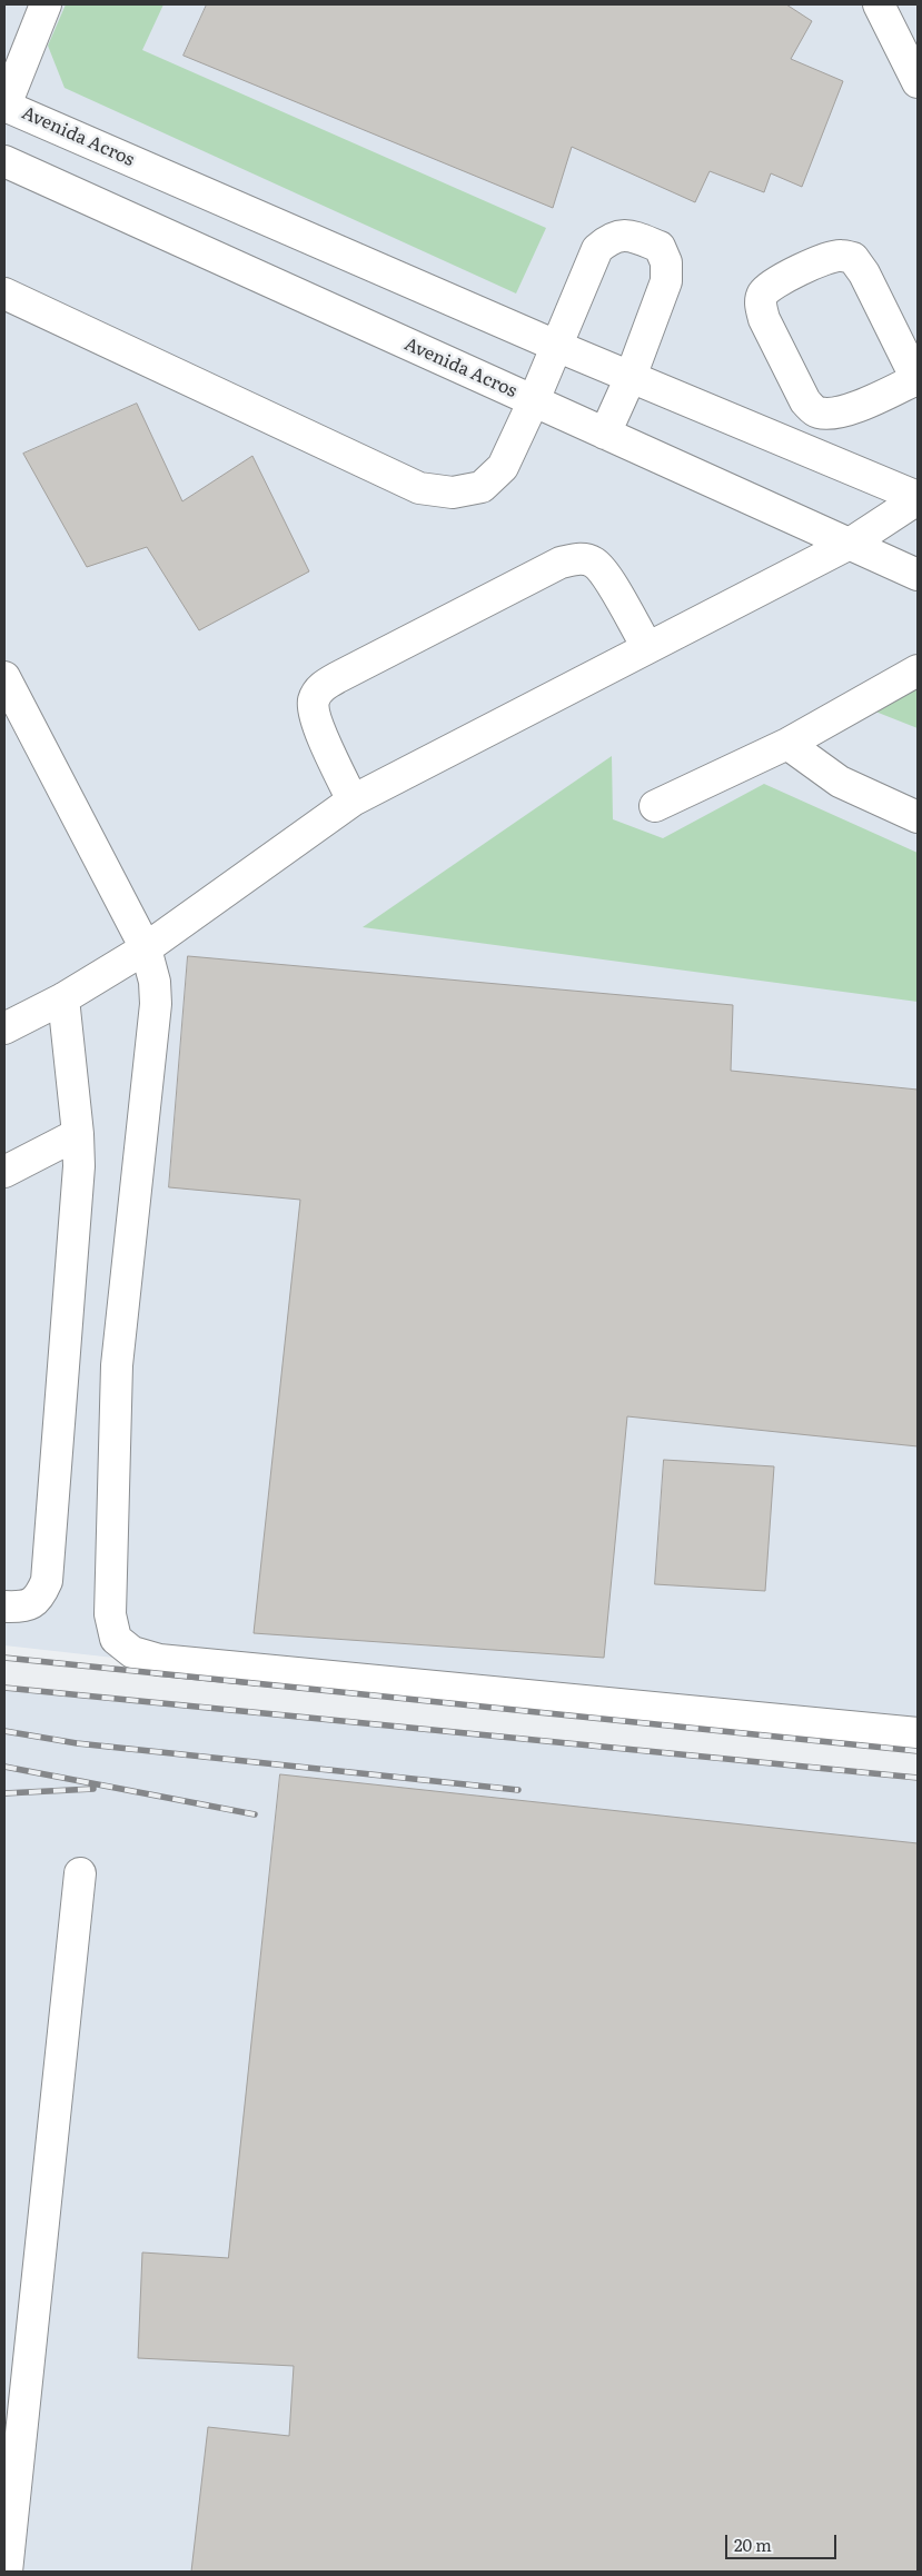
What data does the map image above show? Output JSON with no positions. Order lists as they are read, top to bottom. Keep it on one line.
{"streets":{"street":["Avenida Acros"]},"scale_bar":"20 m"}
